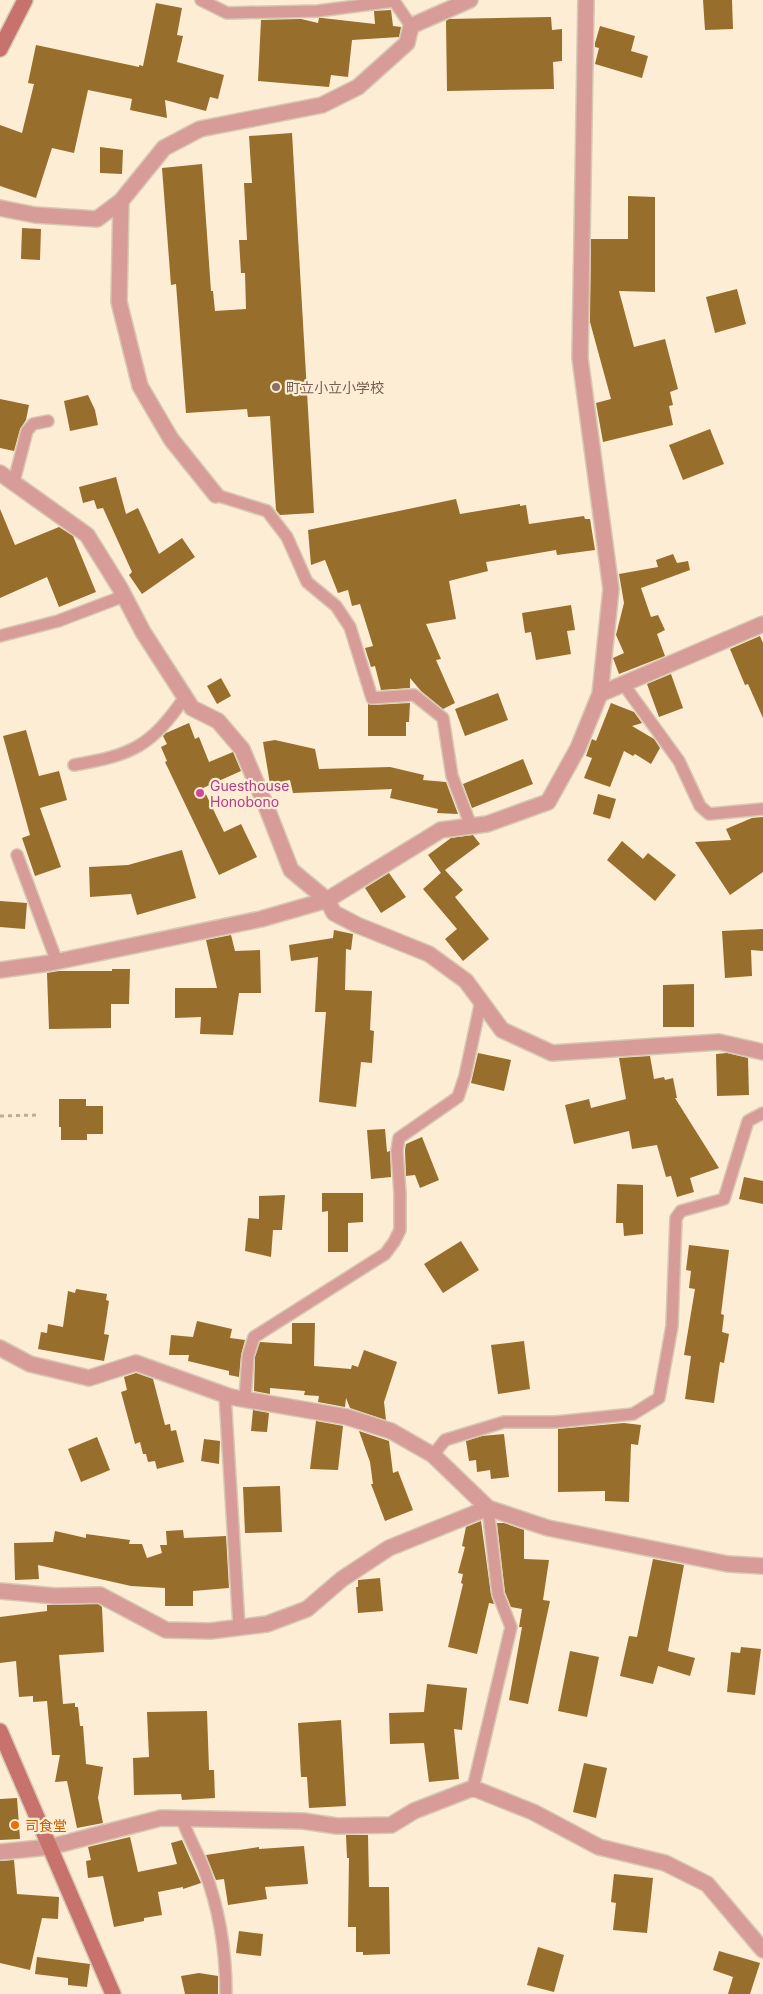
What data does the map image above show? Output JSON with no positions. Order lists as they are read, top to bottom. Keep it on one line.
{"places":["町立小立小学校","Guesthouse Honobono","司食堂"]}
